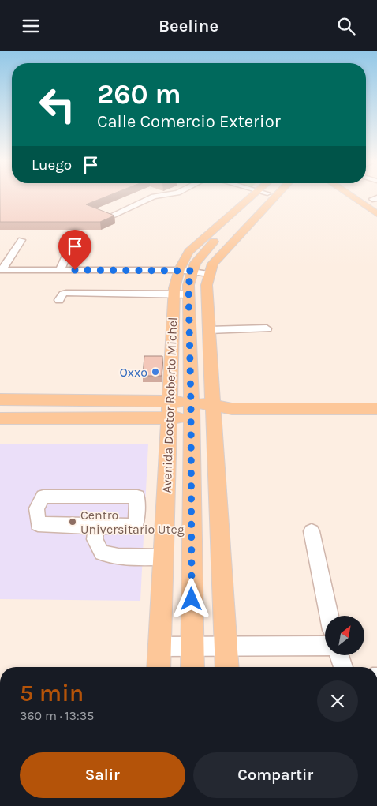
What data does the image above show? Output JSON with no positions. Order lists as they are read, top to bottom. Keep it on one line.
{"streets":{"main road":["Avenida Doctor Roberto Michel"]},"places":["Oxxo","Centro Universitario Uteg"],"north":"top right","page":{"header":"Beeline","turn":["260 m","Calle Comercio Exterior"],"then":"Luego","heading":["5 min","360 m · 13:35"],"buttons":["Salir","Compartir"]}}
